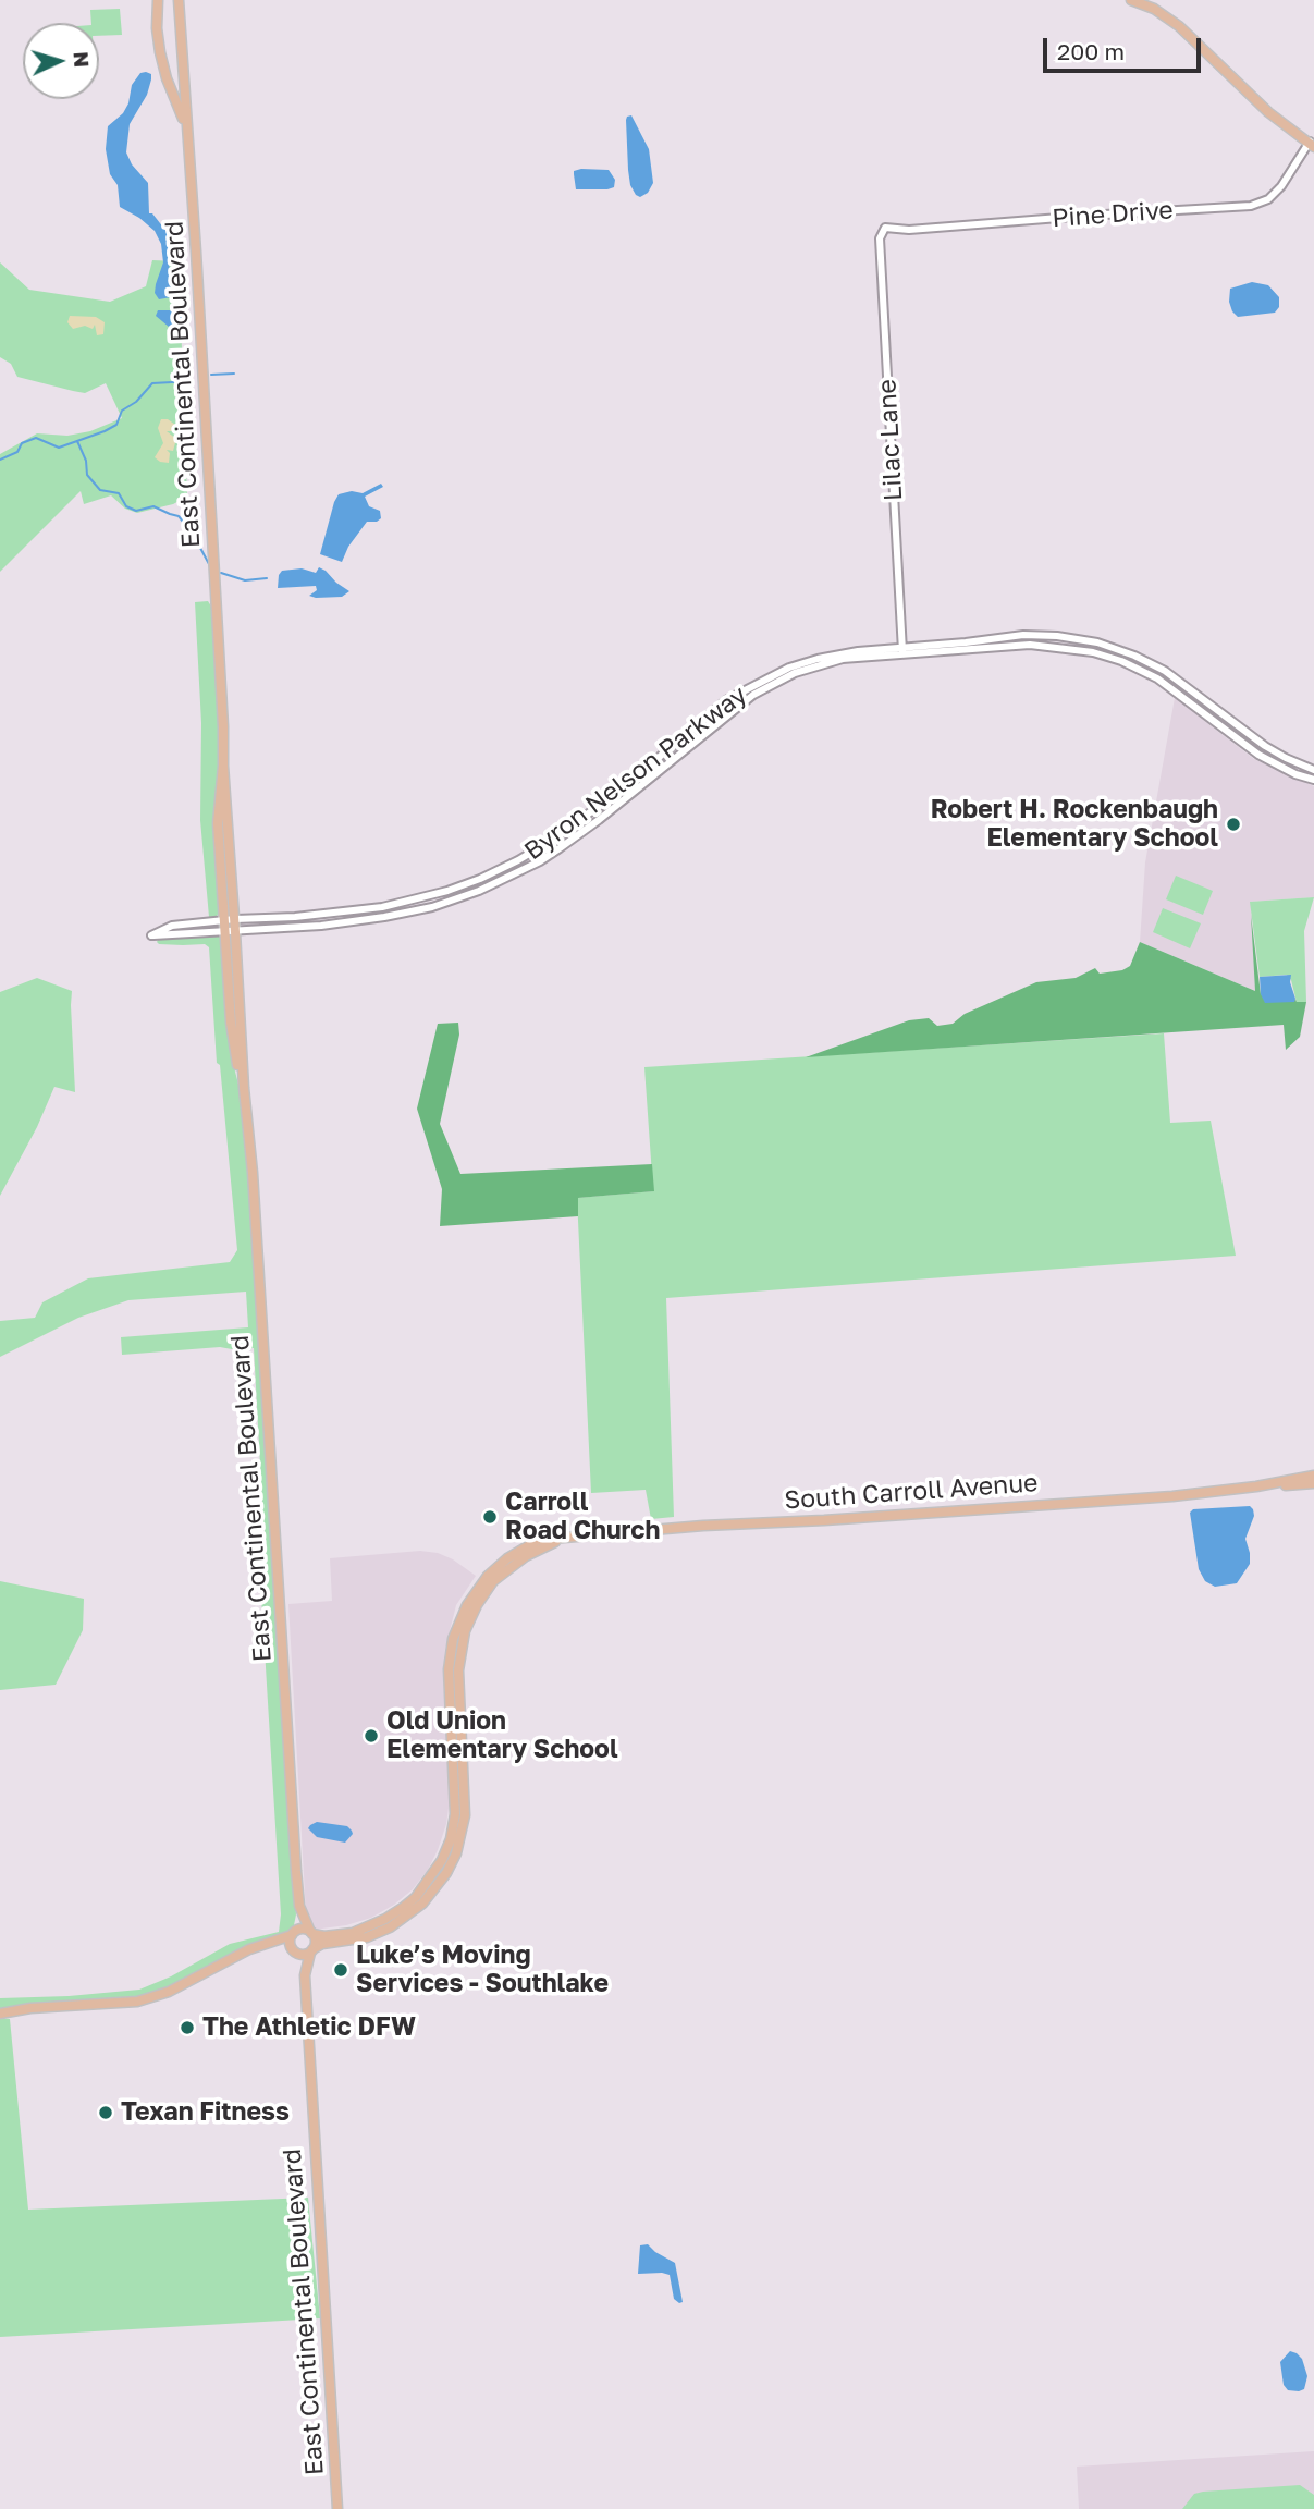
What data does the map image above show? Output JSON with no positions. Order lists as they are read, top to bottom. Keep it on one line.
{"streets":{"main road":["East Continental Boulevard","South Carroll Avenue"],"street":["Pine Drive","Lilac Lane","Byron Nelson Parkway"]},"crossings":[["Pine Drive","Lilac Lane"],["East Continental Boulevard","Byron Nelson Parkway"],["East Continental Boulevard","South Carroll Avenue"],["Lilac Lane","Byron Nelson Parkway"]],"places":["Robert H. Rockenbaugh Elementary School","Carroll Road Church","Old Union Elementary School","Luke’s Moving Services - Southlake","The Athletic DFW","Texan Fitness"],"scale_bar":"200 m","north":"right"}
